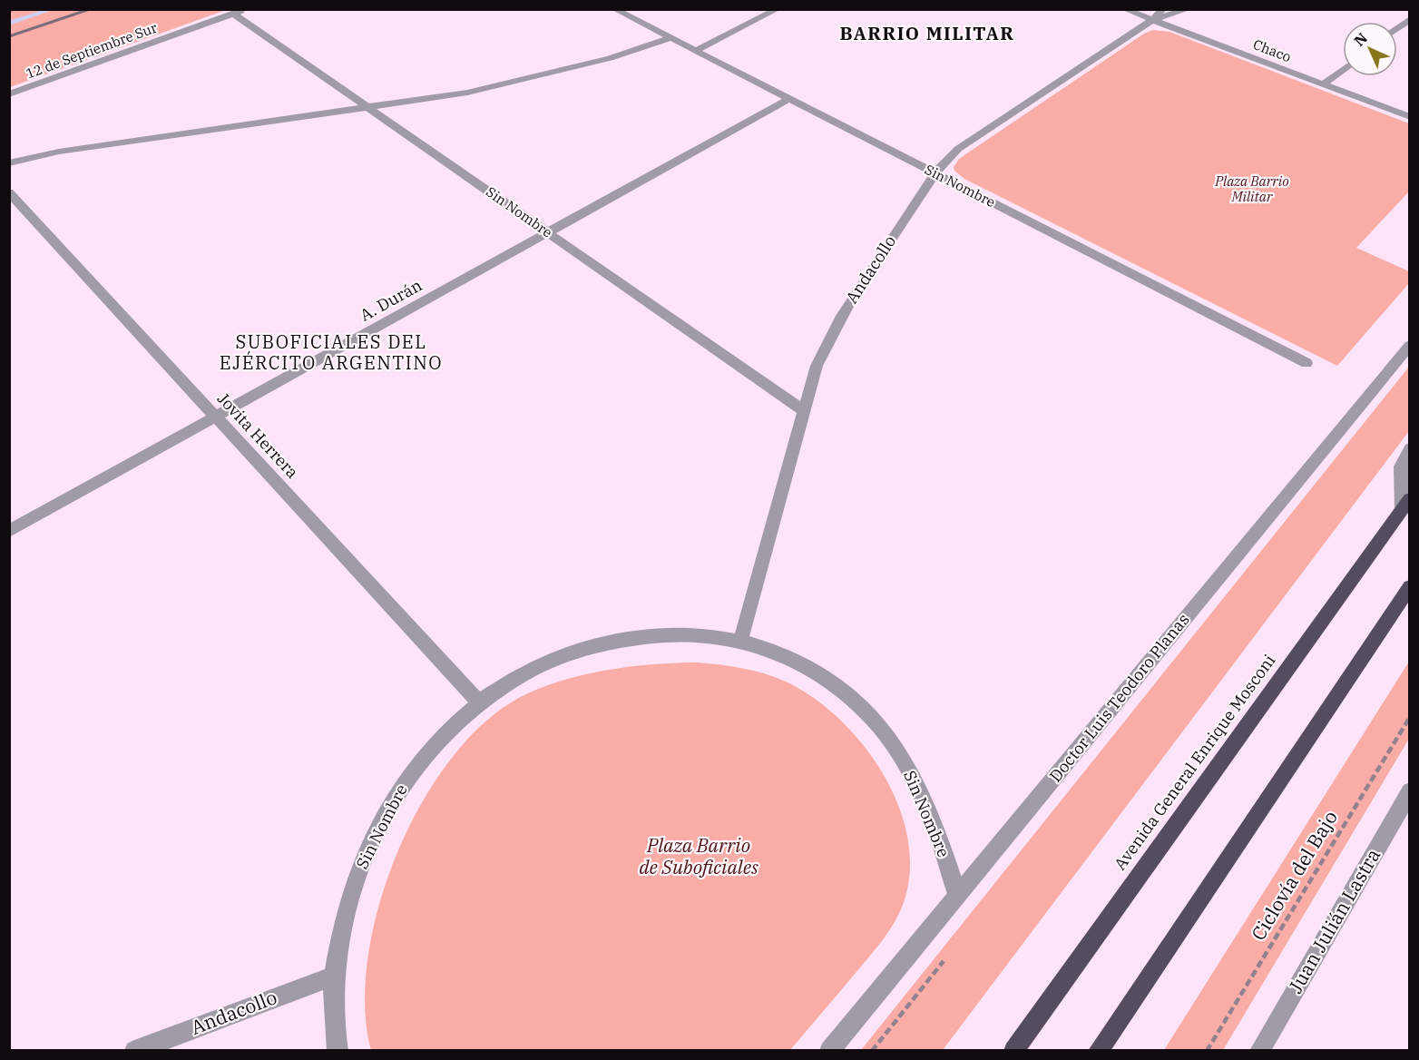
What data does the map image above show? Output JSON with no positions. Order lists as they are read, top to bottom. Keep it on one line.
{"streets":{"highway":["Avenida General Enrique Mosconi"],"street":["12 de Septiembre Sur","Chaco","Sin Nombre","Andacollo","A. Durán","Jovita Herrera","Doctor Luis Teodoro Planas","Juan Julián Lastra"],"path":["Ciclovía del Bajo"]},"crossings":[["12 de Septiembre Sur","Sin Nombre"],["Chaco","Andacollo"],["Sin Nombre","Andacollo"],["Sin Nombre","A. Durán"],["Sin Nombre","Jovita Herrera"],["Sin Nombre","Doctor Luis Teodoro Planas"],["A. Durán","Jovita Herrera"]],"districts":["BARRIO MILITAR","SUBOFICIALES DEL EJÉRCITO ARGENTINO"],"parks":["Plaza Barrio Militar","Plaza Barrio de Suboficiales"],"north":"top left"}
